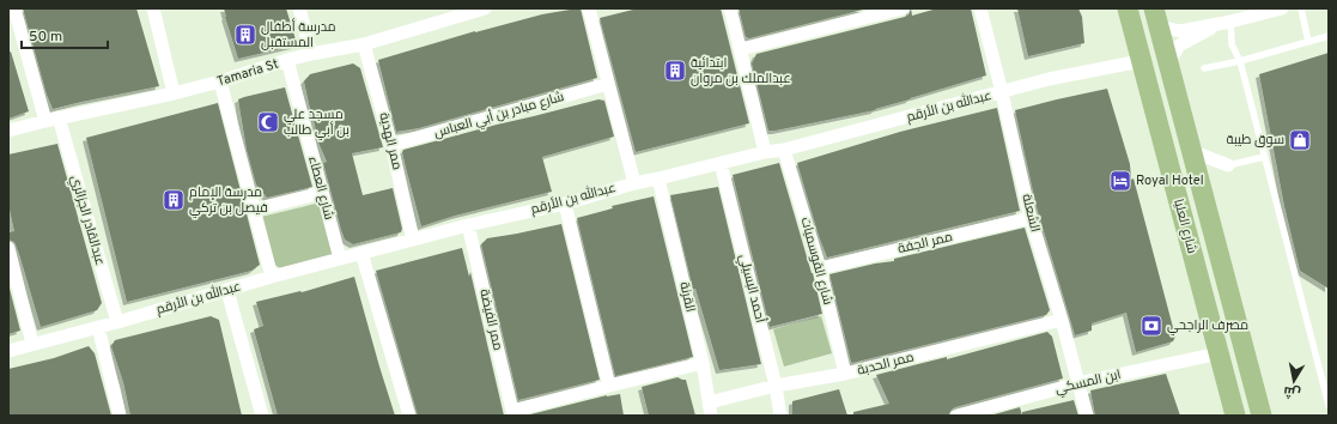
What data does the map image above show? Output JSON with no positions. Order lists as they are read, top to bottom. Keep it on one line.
{"streets":{"main road":["شارع العليا"],"street":["Tamaria St","عبدالله بن الأرقم","شارع مبادر بن أبي العباس","ممر الهدية","شارع العطاء","الشعلة","عبدالقادر الجزائري","ممر الجفة","شارع القوسميات","أحمد البسيلي","القرنة","ممر الفيضة","ممر الحدبة","ابن المسكي"]},"crossings":[["Tamaria St","ممر الهدية"],["Tamaria St","شارع العطاء"],["Tamaria St","عبدالقادر الجزائري"],["عبدالله بن الأرقم","ممر الهدية"],["عبدالله بن الأرقم","شارع العطاء"],["عبدالله بن الأرقم","الشعلة"],["عبدالله بن الأرقم","عبدالقادر الجزائري"],["عبدالله بن الأرقم","شارع العليا"],["عبدالله بن الأرقم","شارع القوسميات"],["عبدالله بن الأرقم","أحمد البسيلي"],["عبدالله بن الأرقم","القرنة"],["عبدالله بن الأرقم","ممر الفيضة"],["شارع مبادر بن أبي العباس","ممر الهدية"],["الشعلة","ممر الجفة"],["الشعلة","ممر الحدبة"],["الشعلة","ابن المسكي"],["شارع العليا","ابن المسكي"],["ممر الجفة","شارع القوسميات"],["شارع القوسميات","ممر الحدبة"],["أحمد البسيلي","ممر الحدبة"],["القرنة","ممر الحدبة"]],"places":{"building":["مدرسة أطفال المستقبل","ابتدائية عبدالملك بن مروان","مدرسة الإمام فيصل بن تركي"],"mosque":["مسجد علي بن أبي طالب"],"shop":["سوق طيبة"],"hotel":["Royal Hotel"],"bank":["مصرف الراجحي"]},"scale_bar":"50 m","north":"bottom"}
